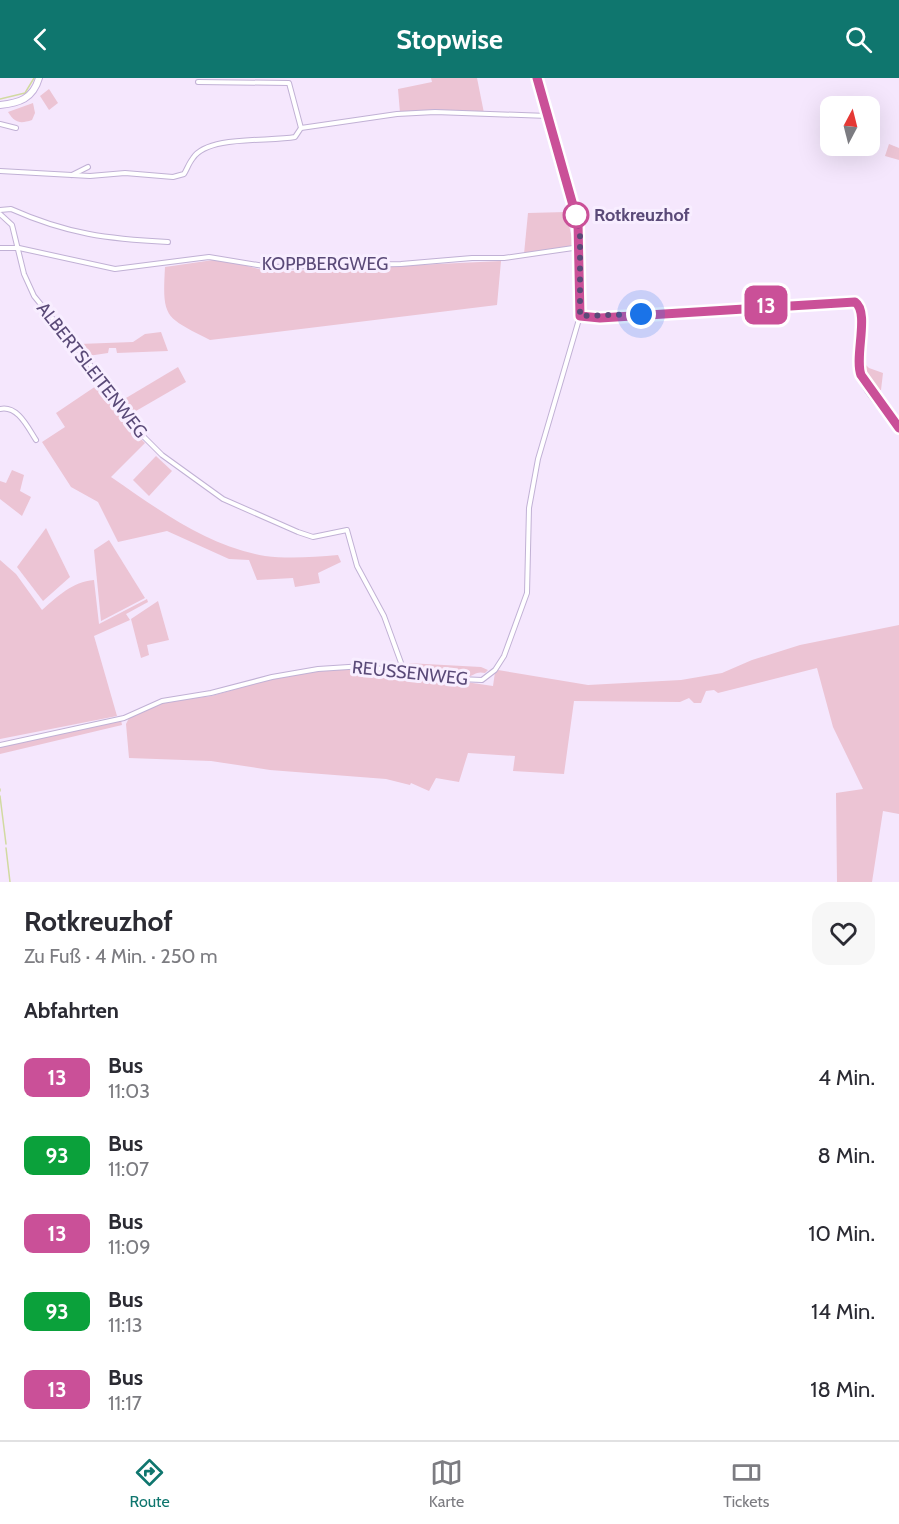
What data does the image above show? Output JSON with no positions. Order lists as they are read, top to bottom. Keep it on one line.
{"streets":{"street":["KOPPBERGWEG","ALBERTSLEITENWEG","REUSSENWEG"]},"crossings":[["KOPPBERGWEG","ALBERTSLEITENWEG"],["ALBERTSLEITENWEG","REUSSENWEG"]],"places":["Rotkreuzhof"],"lines":["bus line 13"],"north":"top","page":{"header":"Stopwise","on_map":"13","heading":[["Rotkreuzhof","Zu Fuß · 4 Min. · 250 m"],"Abfahrten"],"list":[{"mark":"13","name":"Bus","note":"11:03","value":"4 Min."},{"mark":"93","name":"Bus","note":"11:07","value":"8 Min."},{"mark":"13","name":"Bus","note":"11:09","value":"10 Min."},{"mark":"93","name":"Bus","note":"11:13","value":"14 Min."},{"mark":"13","name":"Bus","note":"11:17","value":"18 Min."}],"tabs":["Route","Karte","Tickets"]}}
